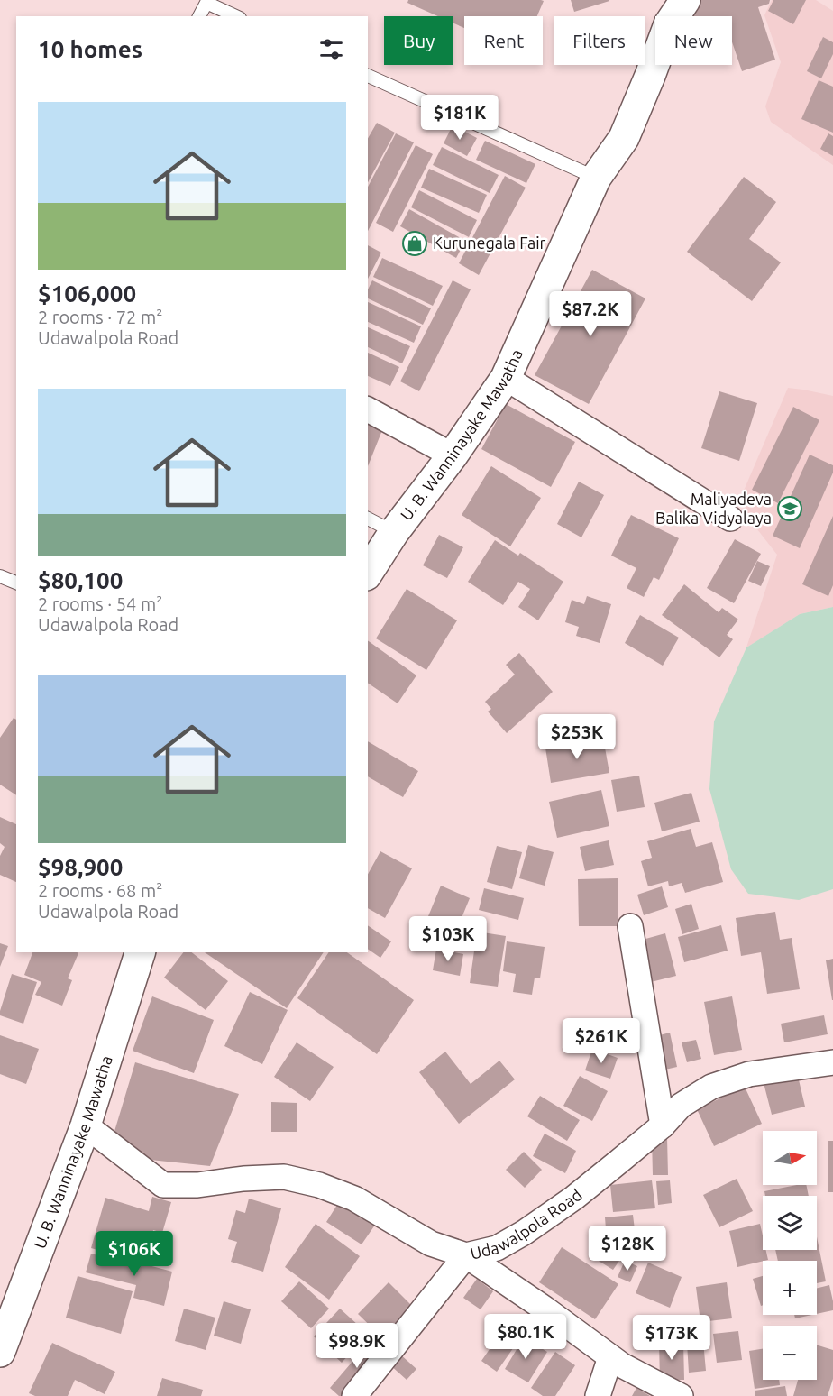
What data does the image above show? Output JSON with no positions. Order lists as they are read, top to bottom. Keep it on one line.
{"streets":{"main road":["U. B. Wanninayake Mawatha"],"street":["Udawalpola Road"]},"crossings":[["U. B. Wanninayake Mawatha","Udawalpola Road"]],"places":{"shop":["Kurunegala Fair"],"school or university":["Maliyadeva Balika Vidyalaya"]},"north":"right","page":{"chip":["Buy","Rent","Filters","New"],"heading":"10 homes","list":[{"name":"$106,000","note":"2 rooms · 72 m² · Udawalpola Road"},{"name":"$80,100","note":"2 rooms · 54 m² · Udawalpola Road"},{"name":"$98,900","note":"2 rooms · 68 m² · Udawalpola Road"}],"price":["$181K","$87.2K","$253K","$103K","$261K","$128K","$106K","$80.1K","$173K","$98.9K"],"map_buttons":["+","−"]}}
